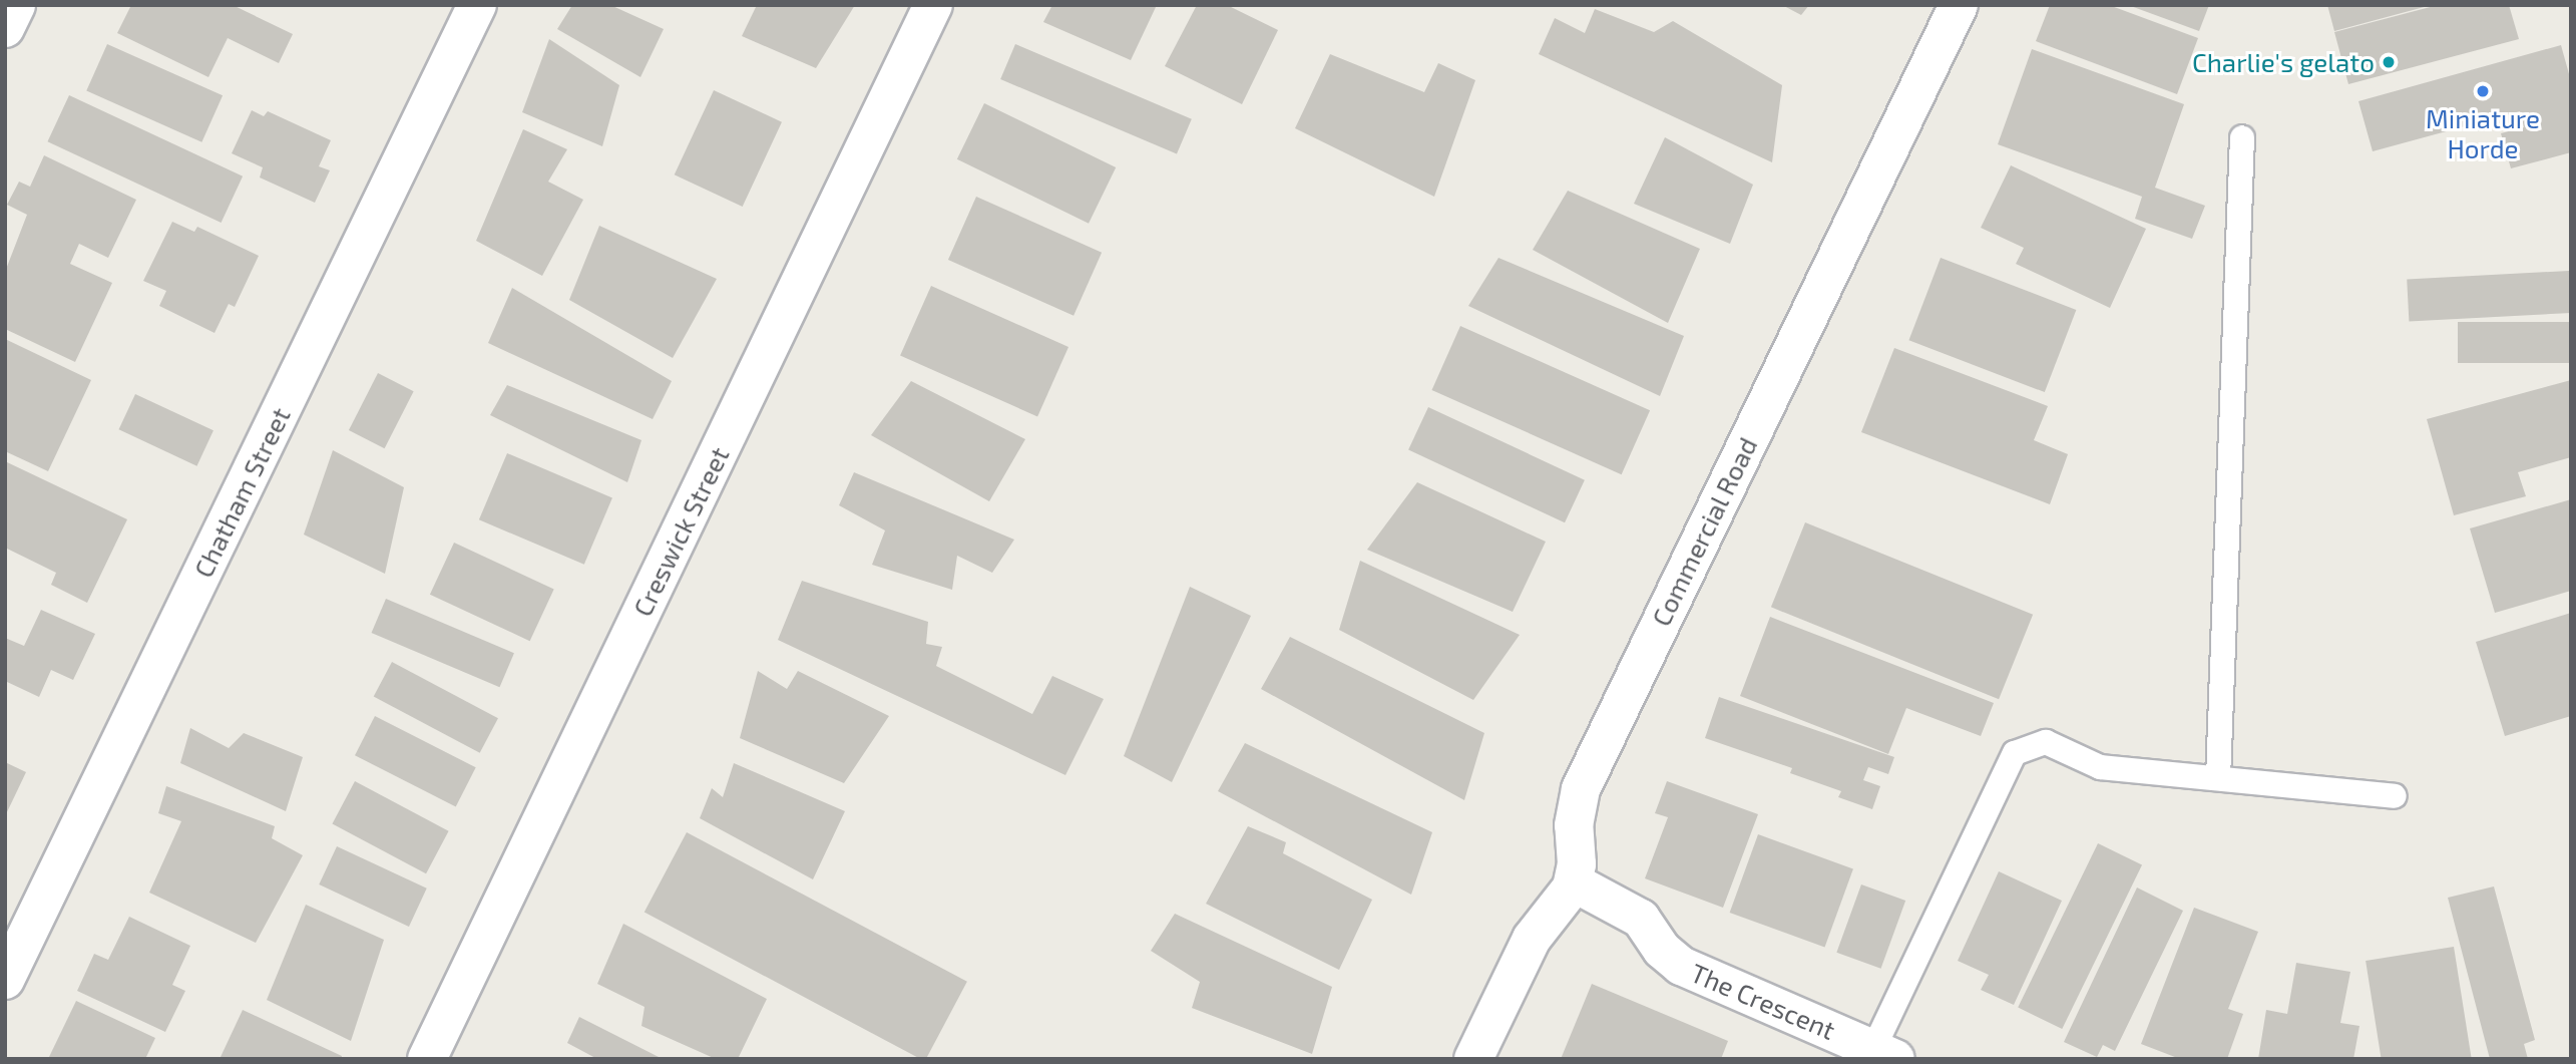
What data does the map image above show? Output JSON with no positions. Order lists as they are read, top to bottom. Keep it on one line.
{"streets":{"street":["Chatham Street","Creswick Street","Commercial Road","The Crescent"]},"crossings":[["Commercial Road","The Crescent"]],"places":["Charlie's gelato","Miniature Horde"]}
